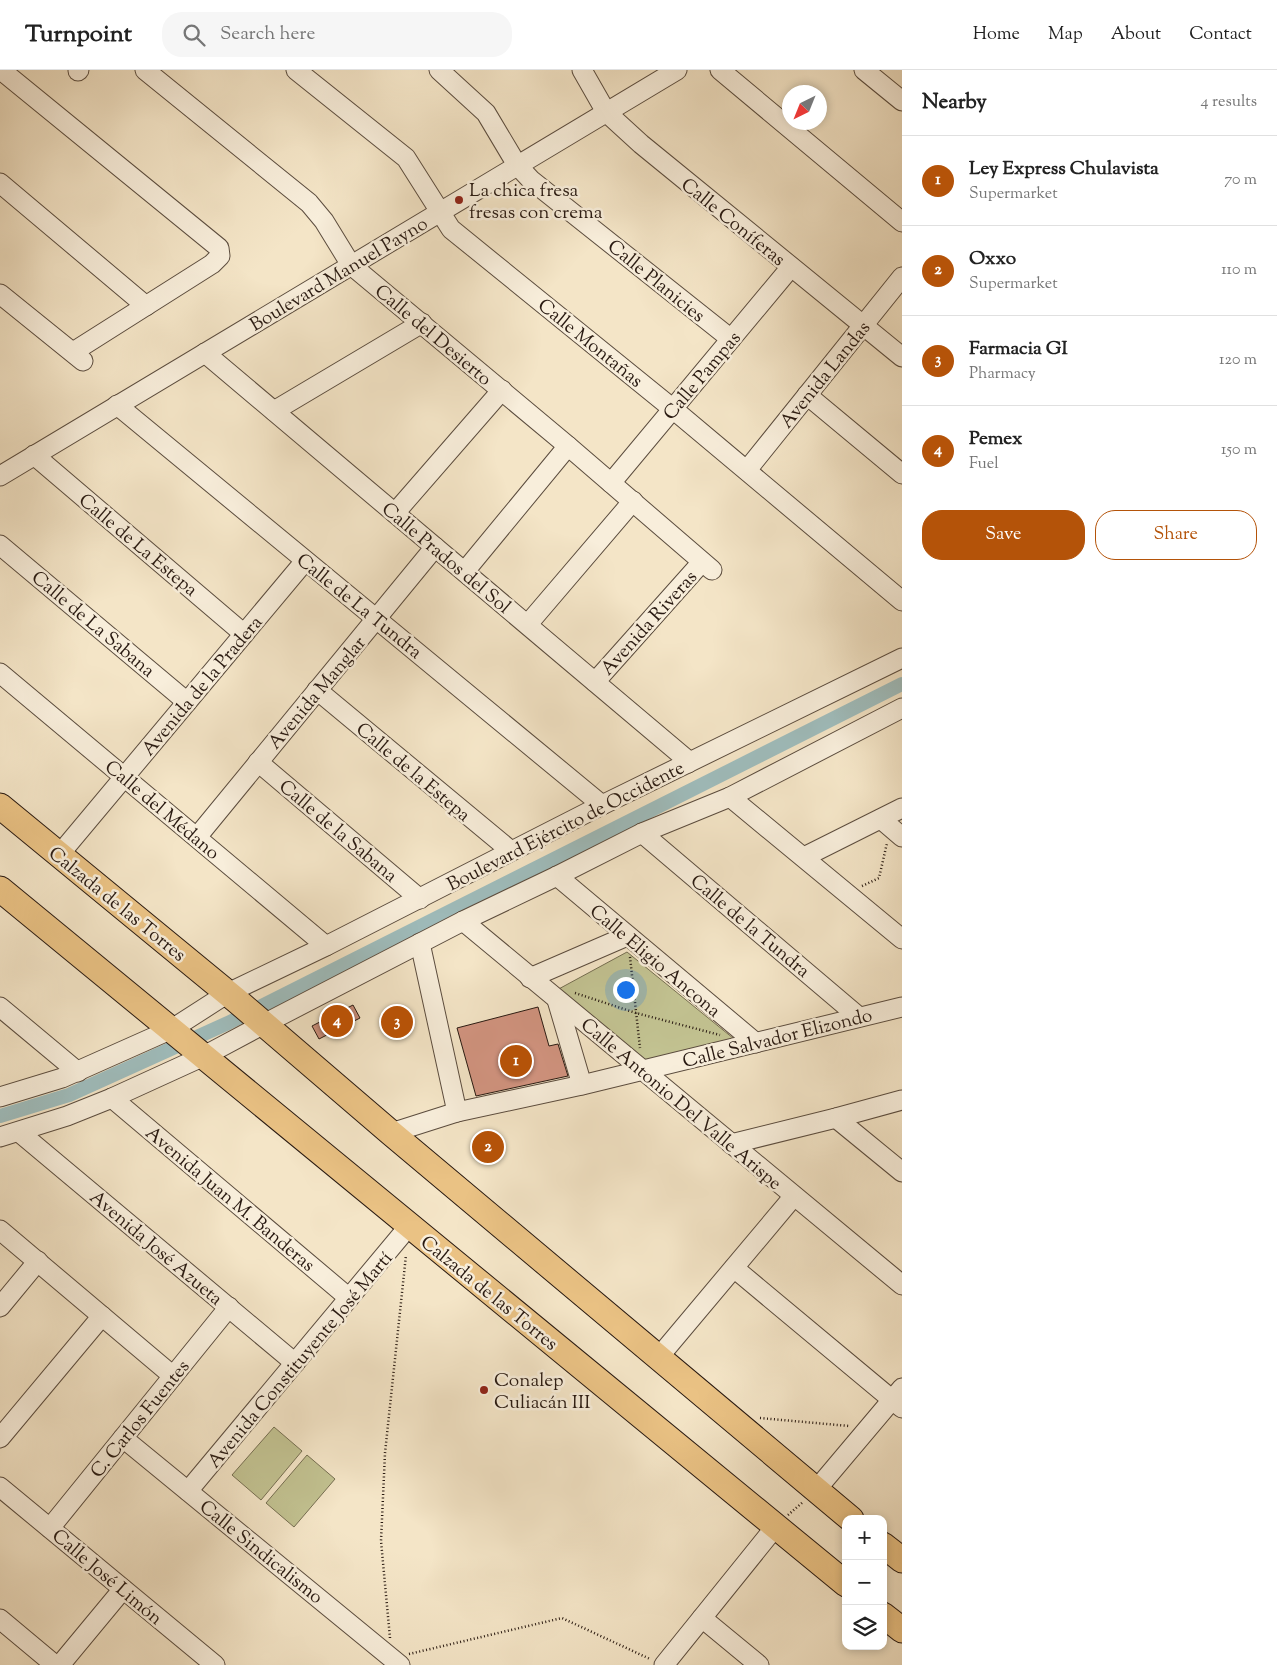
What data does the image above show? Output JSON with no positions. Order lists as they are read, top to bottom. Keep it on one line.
{"streets":{"main road":["Calzada de las Torres"],"street":["Calle Coníferas","Boulevard Manuel Payno","Calle Planicies","Calle del Desierto","Calle Montañas","Avenida Landas","Calle Pampas","Calle de La Estepa","Calle Prados del Sol","Calle de La Tundra","Avenida Riveras","Calle de La Sabana","Avenida de la Pradera","Avenida Manglar","Calle de la Estepa","Calle del Médano","Boulevard Ejército de Occidente","Calle de la Sabana","Calle de la Tundra","Calle Eligio Ancona","Calle Salvador Elizondo","Calle Antonio Del Valle Arispe","Avenida Juan M. Banderas","Avenida José Azueta","Avenida Constituyente José Martí","C. Carlos Fuentes","Calle Sindicalismo","Calle José Limón"]},"crossings":[["Calle Coníferas","Boulevard Manuel Payno"],["Calle Coníferas","Avenida Landas"],["Calle Coníferas","Calle Pampas"],["Boulevard Manuel Payno","Calle Planicies"],["Boulevard Manuel Payno","Calle del Desierto"],["Boulevard Manuel Payno","Calle Montañas"],["Boulevard Manuel Payno","Calle de La Estepa"],["Boulevard Manuel Payno","Calle Prados del Sol"],["Boulevard Manuel Payno","Calle de La Tundra"],["Calle Planicies","Calle Pampas"],["Calle del Desierto","Calle Pampas"],["Calle del Desierto","Avenida Riveras"],["Calle Montañas","Avenida Landas"],["Calle Montañas","Calle Pampas"],["Calle de La Estepa","Avenida de la Pradera"],["Calle Prados del Sol","Avenida Riveras"],["Calle Prados del Sol","Avenida Manglar"],["Calle Prados del Sol","Boulevard Ejército de Occidente"],["Calle de La Tundra","Avenida de la Pradera"],["Calle de La Tundra","Avenida Manglar"],["Calle de La Tundra","Boulevard Ejército de Occidente"],["Calle de La Sabana","Avenida de la Pradera"],["Avenida de la Pradera","Calle del Médano"],["Avenida de la Pradera","Calzada de las Torres"],["Avenida Manglar","Calle de la Estepa"],["Avenida Manglar","Calle del Médano"],["Avenida Manglar","Calle de la Sabana"],["Calle de la Estepa","Boulevard Ejército de Occidente"],["Calle del Médano","Boulevard Ejército de Occidente"],["Boulevard Ejército de Occidente","Calle de la Sabana"],["Boulevard Ejército de Occidente","Calzada de las Torres"],["Boulevard Ejército de Occidente","Calle de la Tundra"],["Boulevard Ejército de Occidente","Calle Eligio Ancona"],["Boulevard Ejército de Occidente","Calle Antonio Del Valle Arispe"],["Calzada de las Torres","Calle Salvador Elizondo"],["Calzada de las Torres","Avenida Constituyente José Martí"],["Calle de la Tundra","Calle Salvador Elizondo"],["Calle Eligio Ancona","Calle Salvador Elizondo"],["Calle Salvador Elizondo","Calle Antonio Del Valle Arispe"],["Avenida Juan M. Banderas","Avenida Constituyente José Martí"],["Avenida José Azueta","Avenida Constituyente José Martí"],["Avenida José Azueta","C. Carlos Fuentes"],["Avenida Constituyente José Martí","Calle Sindicalismo"],["C. Carlos Fuentes","Calle Sindicalismo"],["C. Carlos Fuentes","Calle José Limón"]],"places":["La chica fresa fresas con crema","Conalep Culiacán III"],"north":"bottom left","page":{"header":"Turnpoint","search":"Search here","nav":["Home","Map","About","Contact"],"heading":["Nearby","4 results"],"list":[{"mark":"1","name":"Ley Express Chulavista","note":"Supermarket","value":"70 m"},{"mark":"2","name":"Oxxo","note":"Supermarket","value":"110 m"},{"mark":"3","name":"Farmacia GI","note":"Pharmacy","value":"120 m"},{"mark":"4","name":"Pemex","note":"Fuel","value":"150 m"}],"buttons":["Save","Share"],"pins":["4","3","1","2"],"map_buttons":["+","−"]}}
